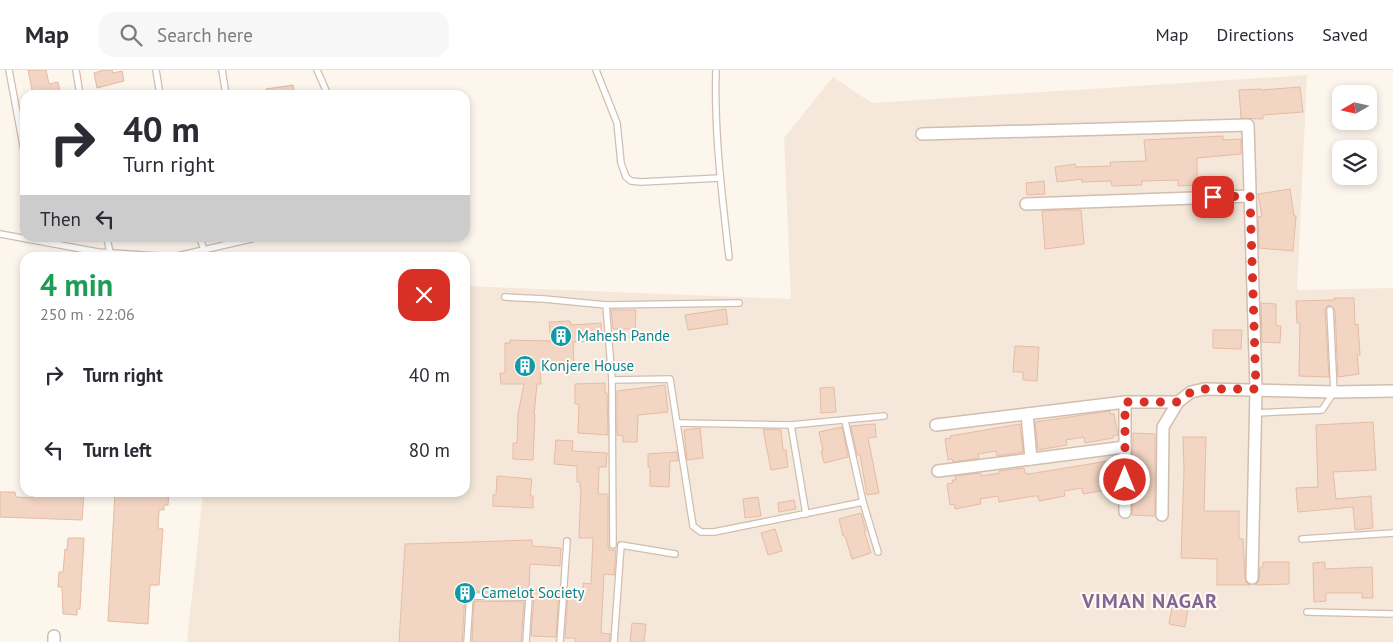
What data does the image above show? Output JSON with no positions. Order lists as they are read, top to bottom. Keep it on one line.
{"districts":["VIMAN NAGAR"],"places":{"building":["Mahesh Pande","Konjere House","Camelot Society"]},"north":"left","page":{"header":"Map","search":"Search here","nav":["Map","Directions","Saved"],"turn":["40 m","Turn right"],"then":"Then","heading":["4 min","250 m · 22:06"],"list":[{"name":"Turn right","value":"40 m"},{"name":"Turn left","value":"80 m"}]}}
